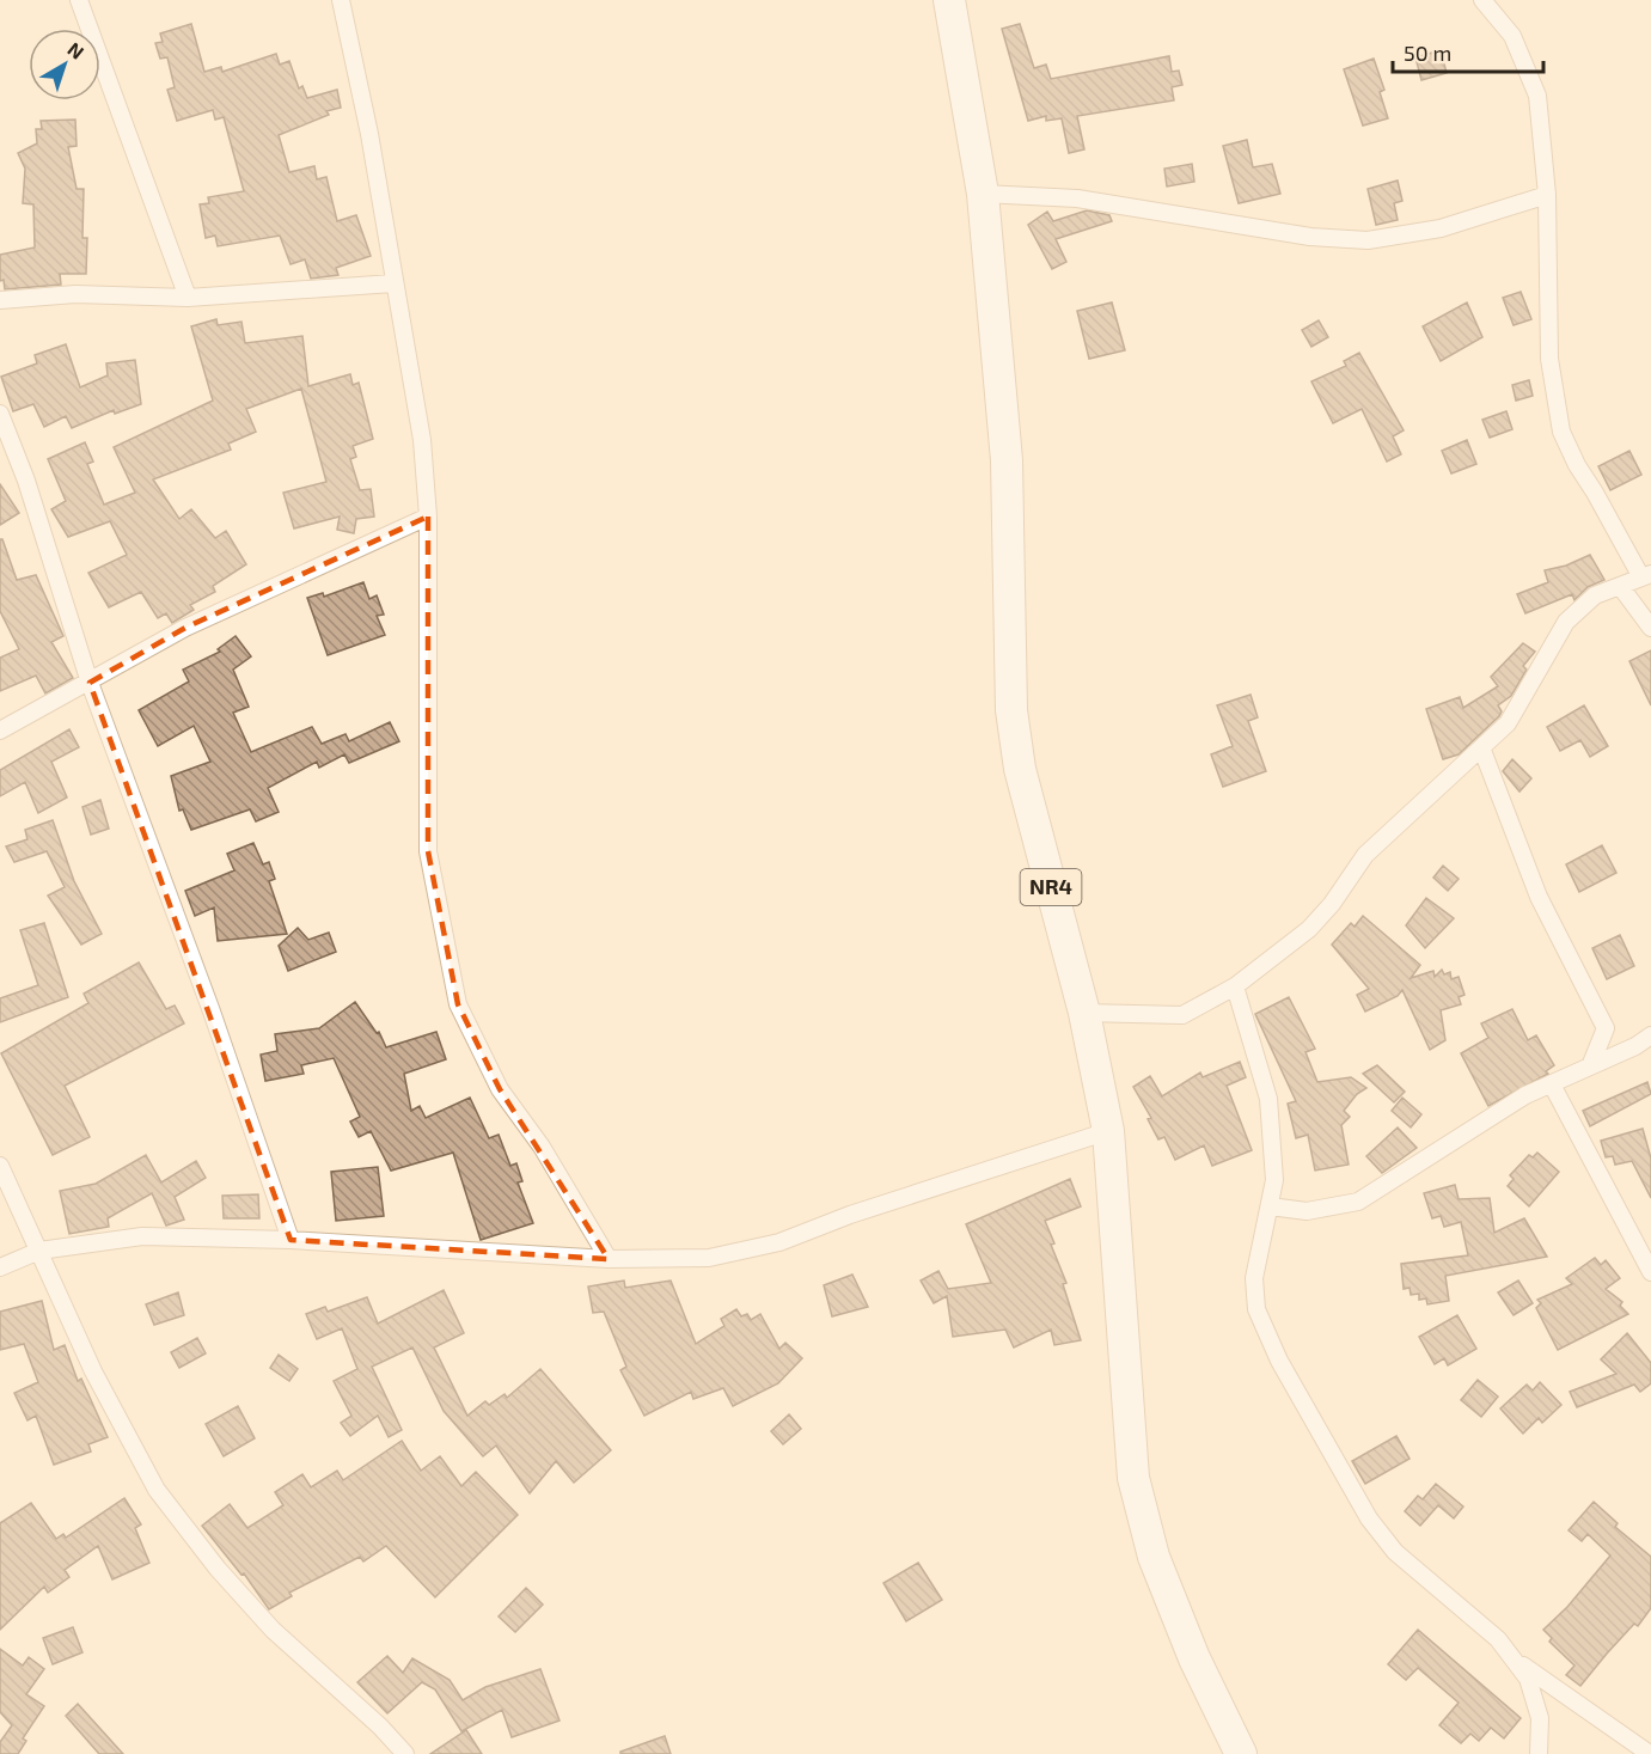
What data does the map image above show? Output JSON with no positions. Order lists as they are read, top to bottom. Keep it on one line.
{"streets":{"highway":["NR4"]},"scale_bar":"50 m","north":"top right"}
